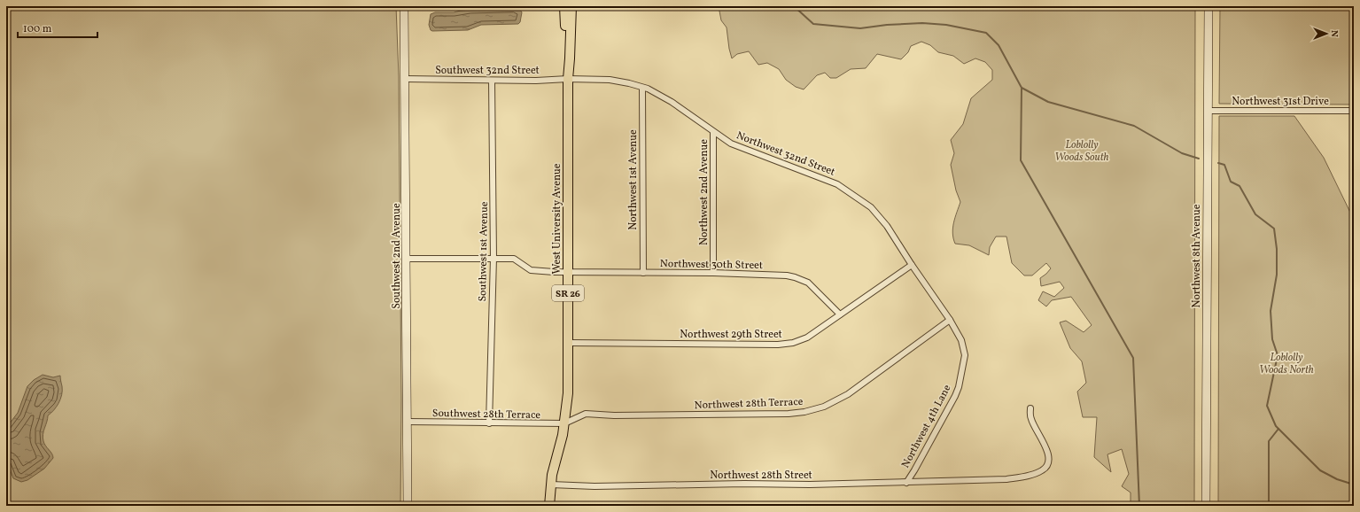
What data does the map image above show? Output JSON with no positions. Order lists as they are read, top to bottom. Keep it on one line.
{"streets":{"main road":["West University Avenue","Southwest 2nd Avenue","Northwest 8th Avenue","SR 26"],"street":["Southwest 32nd Street","Northwest 31st Drive","Northwest 32nd Street","Northwest 1st Avenue","Northwest 2nd Avenue","Southwest 1st Avenue","Northwest 30th Street","Northwest 29th Street","Northwest 28th Terrace","Southwest 28th Terrace","Northwest 4th Lane","Northwest 28th Street"]},"crossings":[["Southwest 32nd Street","Northwest 32nd Street"],["Southwest 32nd Street","West University Avenue"],["Southwest 32nd Street","Southwest 1st Avenue"],["Southwest 32nd Street","Southwest 2nd Avenue"],["Northwest 31st Drive","Northwest 8th Avenue"],["Northwest 32nd Street","Northwest 1st Avenue"],["Northwest 32nd Street","Northwest 2nd Avenue"],["Northwest 32nd Street","West University Avenue"],["Northwest 32nd Street","Northwest 29th Street"],["Northwest 32nd Street","Northwest 4th Lane"],["Northwest 1st Avenue","Northwest 30th Street"],["Northwest 2nd Avenue","Northwest 30th Street"],["West University Avenue","Northwest 30th Street"],["West University Avenue","Northwest 29th Street"],["West University Avenue","Northwest 28th Terrace"],["West University Avenue","Southwest 28th Terrace"],["West University Avenue","Northwest 28th Street"],["Southwest 1st Avenue","Northwest 30th Street"],["Southwest 1st Avenue","Southwest 28th Terrace"],["Southwest 2nd Avenue","Northwest 30th Street"],["Southwest 2nd Avenue","Southwest 28th Terrace"],["Northwest 30th Street","Northwest 29th Street"],["Northwest 29th Street","Northwest 4th Lane"],["Northwest 28th Terrace","Southwest 28th Terrace"],["Northwest 28th Terrace","Northwest 4th Lane"],["Northwest 4th Lane","Northwest 28th Street"]],"parks":["Loblolly Woods South","Loblolly Woods North"],"scale_bar":"100 m","north":"right"}
